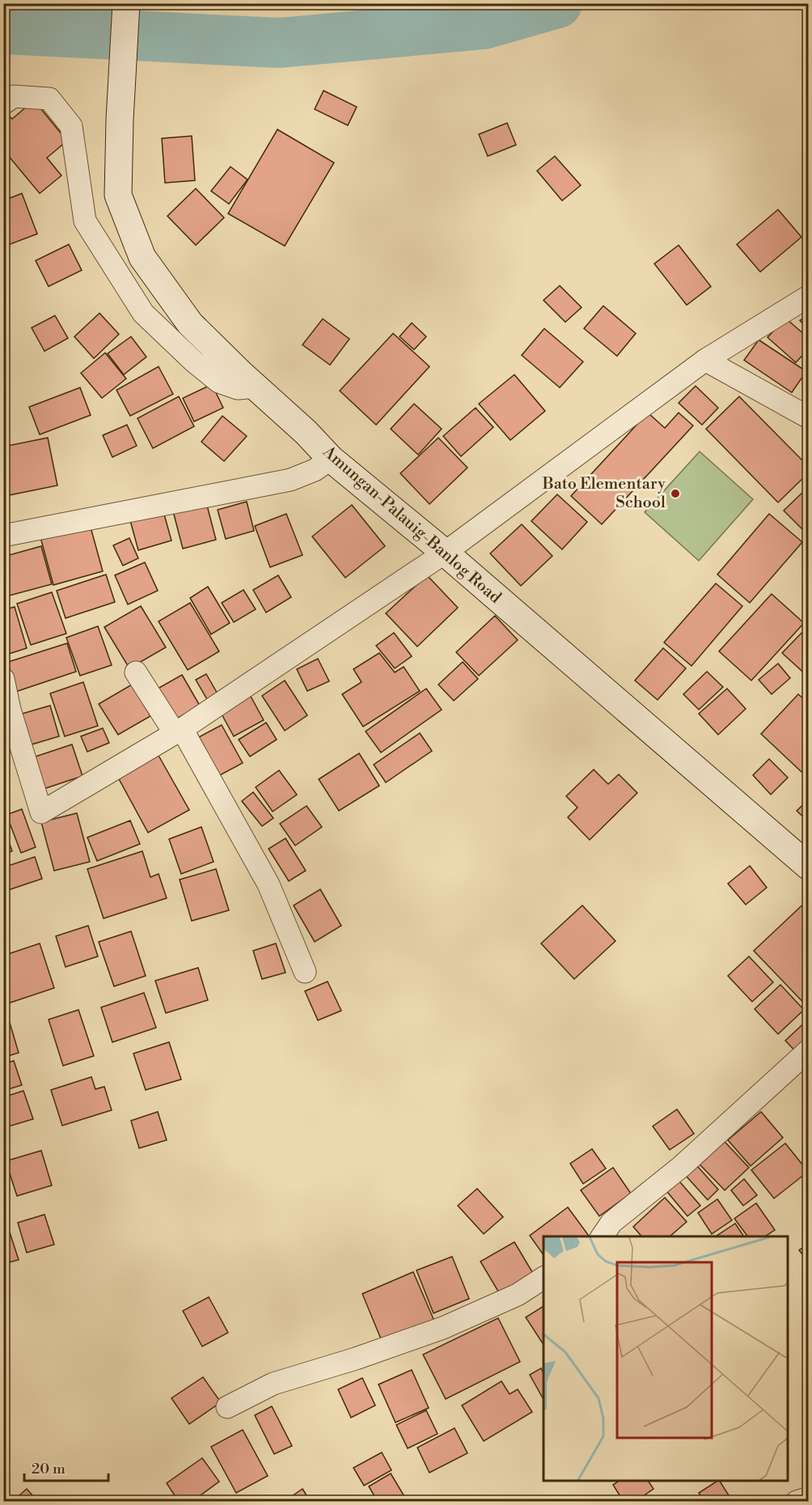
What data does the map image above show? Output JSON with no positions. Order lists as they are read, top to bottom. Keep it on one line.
{"streets":{"main road":["Amungan-Palauig-Banlog Road"]},"places":["Bato Elementary School"],"scale_bar":"20 m"}
